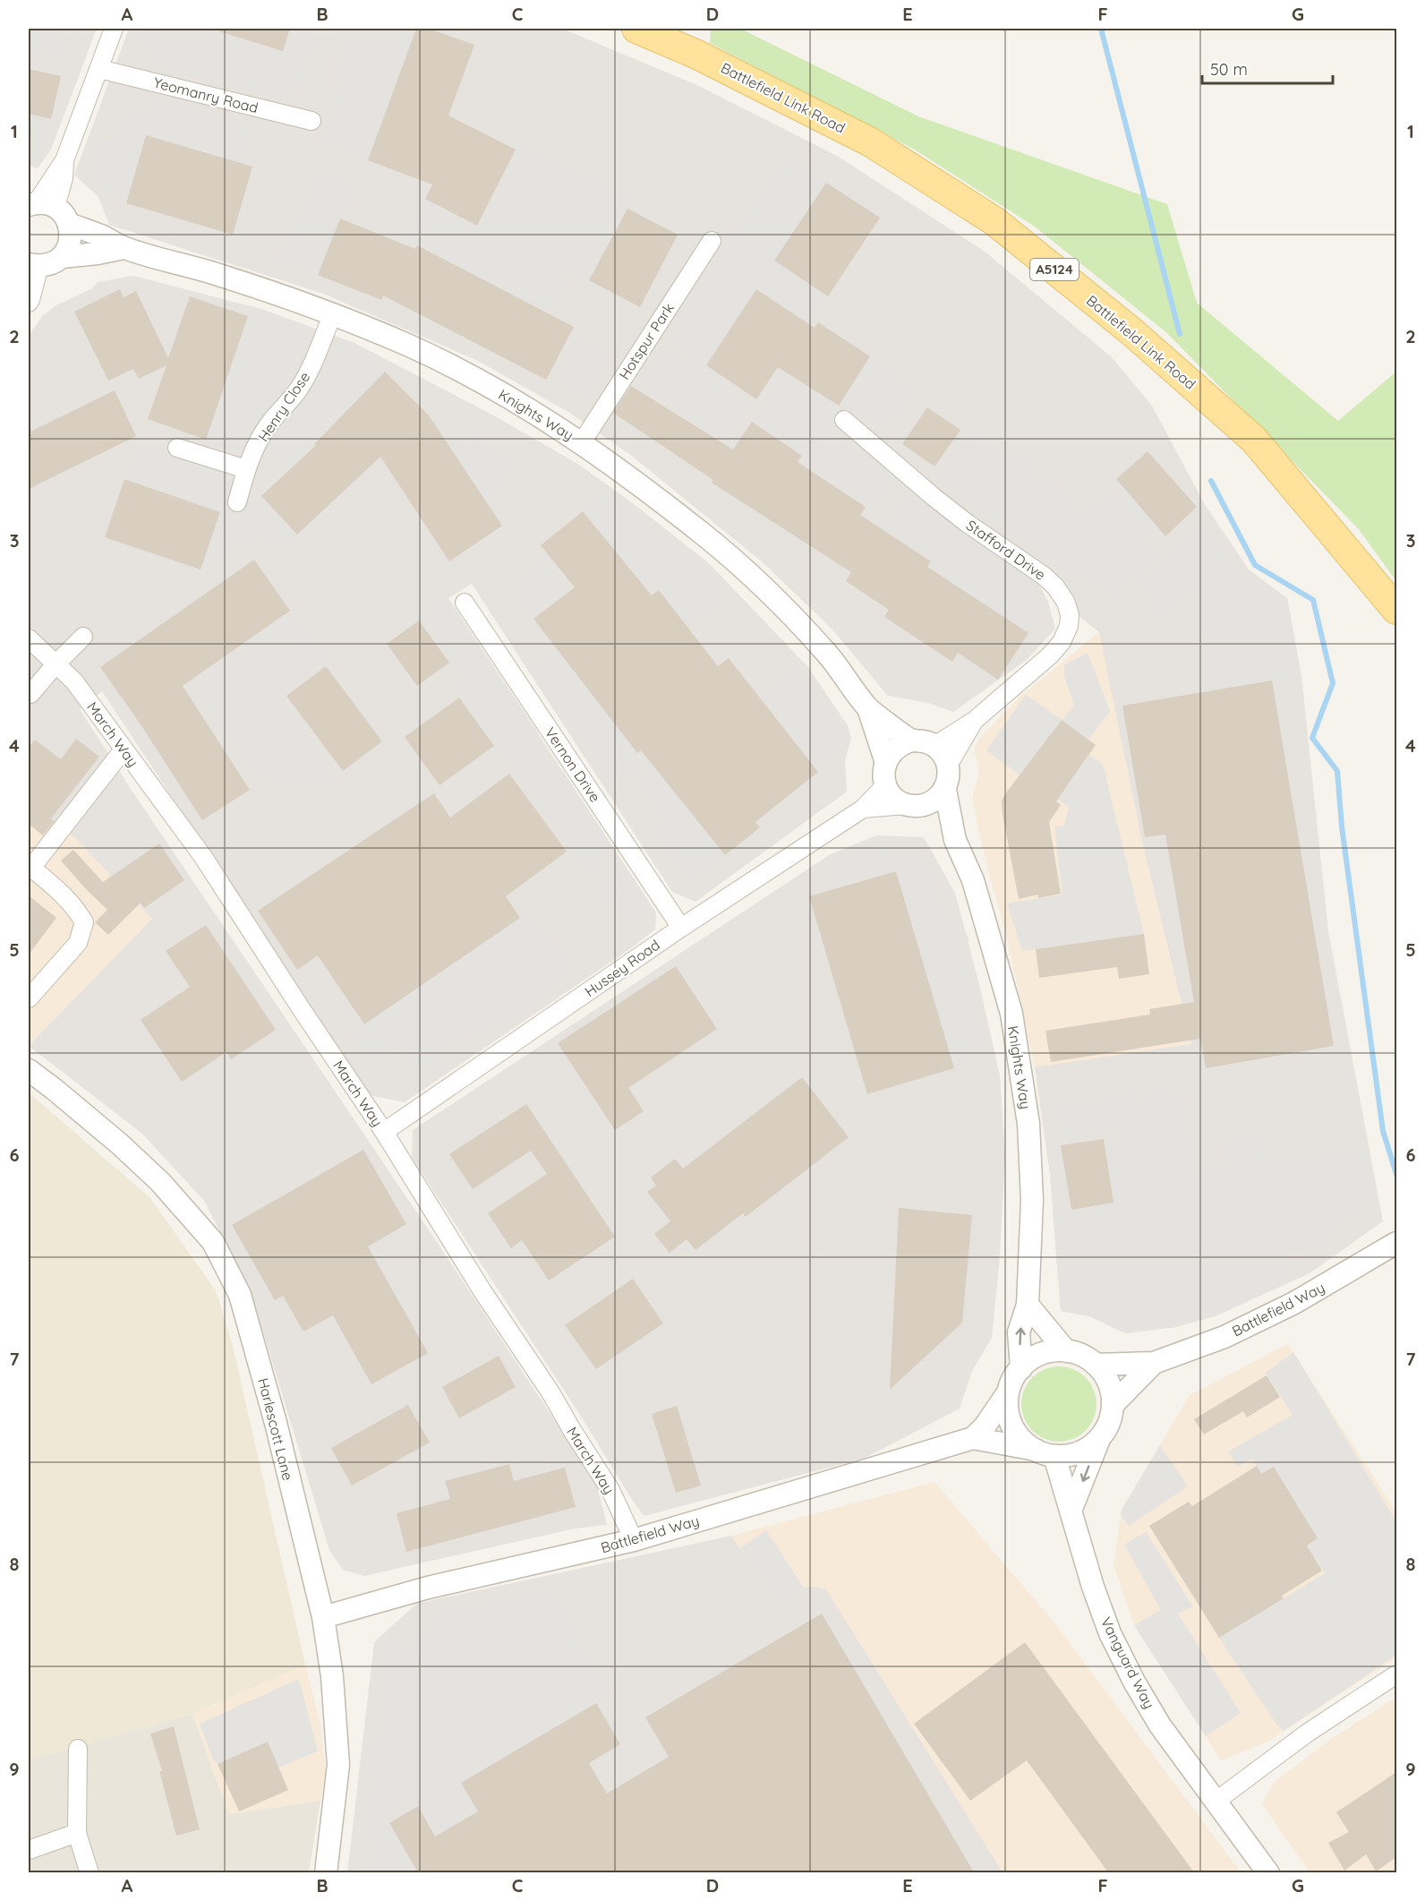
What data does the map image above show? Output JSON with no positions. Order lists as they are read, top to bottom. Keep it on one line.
{"streets":{"main road":["Battlefield Link Road","A5124"],"street":["Yeomanry Road","Hotspur Park","Henry Close","Knights Way","Stafford Drive","March Way","Vernon Drive","Hussey Road","Battlefield Way","Harlescott Lane","Vanguard Way"]},"crossings":[["Hotspur Park","Knights Way"],["Henry Close","Knights Way"],["Knights Way","Stafford Drive"],["Knights Way","Hussey Road"],["Knights Way","Battlefield Way"],["Knights Way","Vanguard Way"],["Stafford Drive","Hussey Road"],["March Way","Hussey Road"],["March Way","Battlefield Way"],["Vernon Drive","Hussey Road"],["Battlefield Way","Harlescott Lane"],["Battlefield Way","Vanguard Way"]],"scale_bar":"50 m","grid":{"columns":["A","B","C","D","E","F","G"],"rows":["1","2","3","4","5","6","7","8","9"]}}
